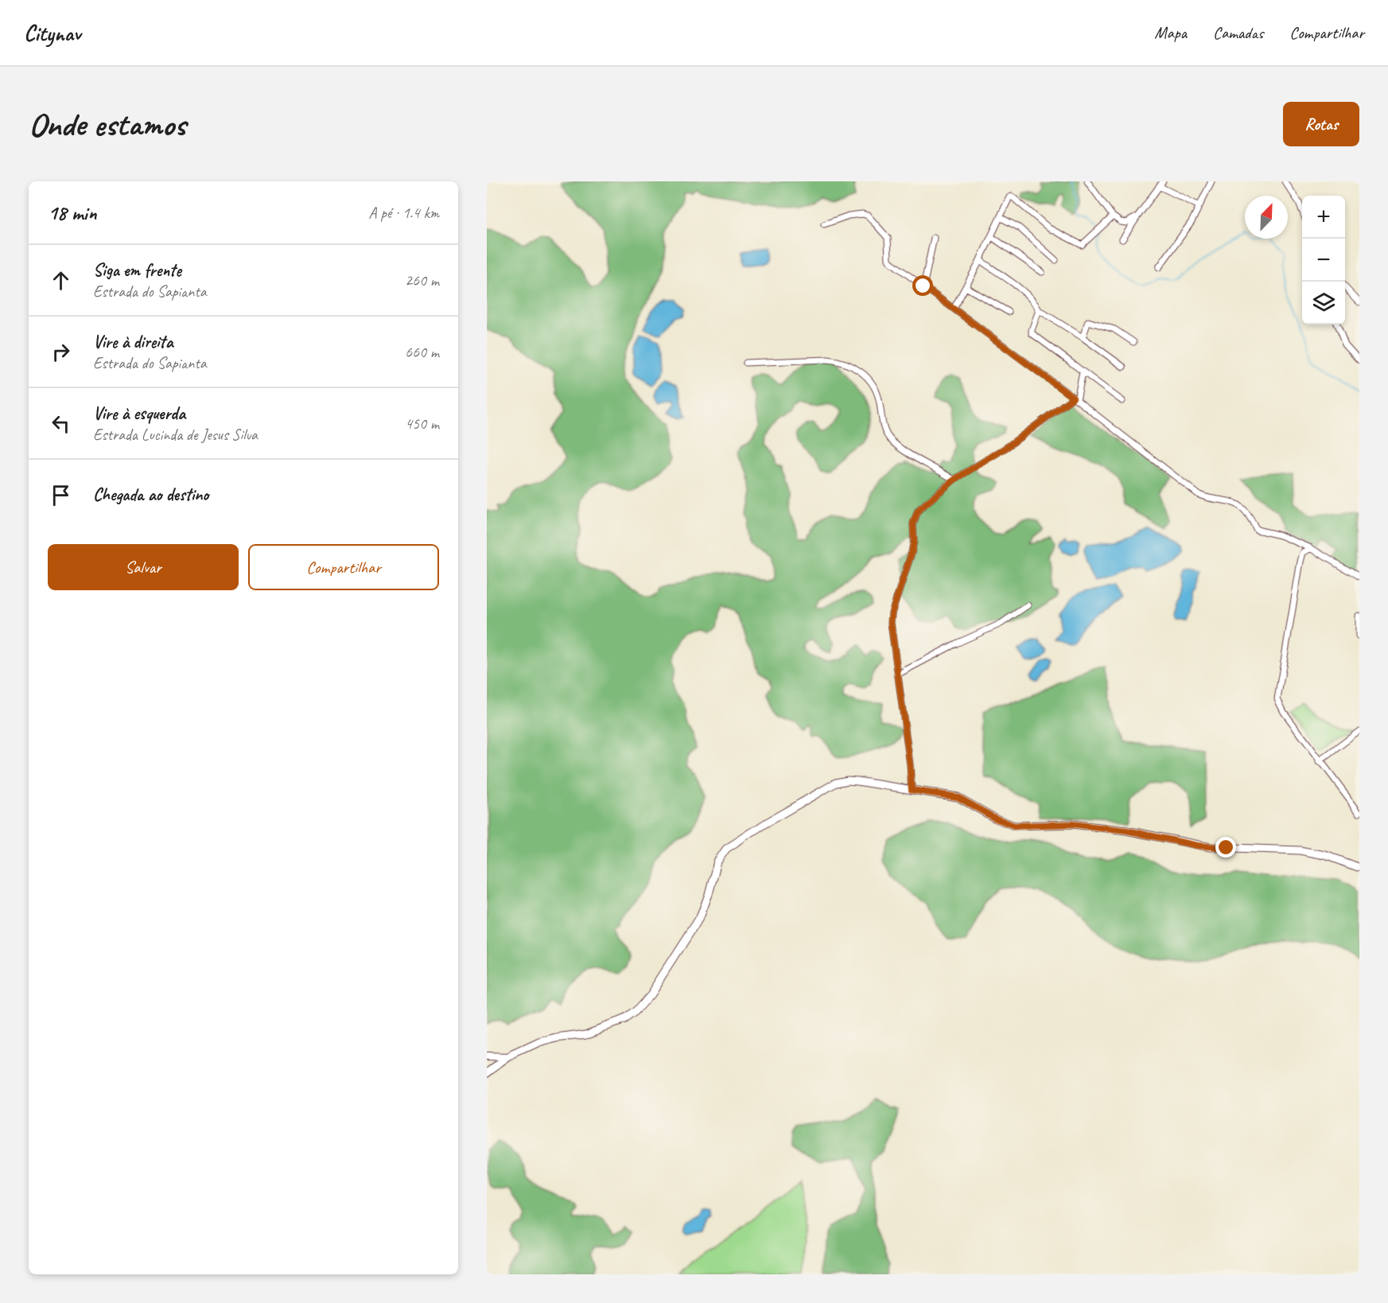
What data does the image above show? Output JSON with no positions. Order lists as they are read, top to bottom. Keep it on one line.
{"north":"top right","page":{"header":"Citynav","nav":["Mapa","Camadas","Compartilhar"],"buttons":["Rotas",["Salvar","Compartilhar"]],"title":"Onde estamos","heading":["18 min","A pé · 1.4 km"],"map_buttons":["+","−"],"list":[["Siga em frente","Estrada do Sapianta","260 m"],["Vire à direita","Estrada do Sapianta","660 m"],["Vire à esquerda","Estrada Lucinda de Jesus Silva","450 m"],"Chegada ao destino"]}}
